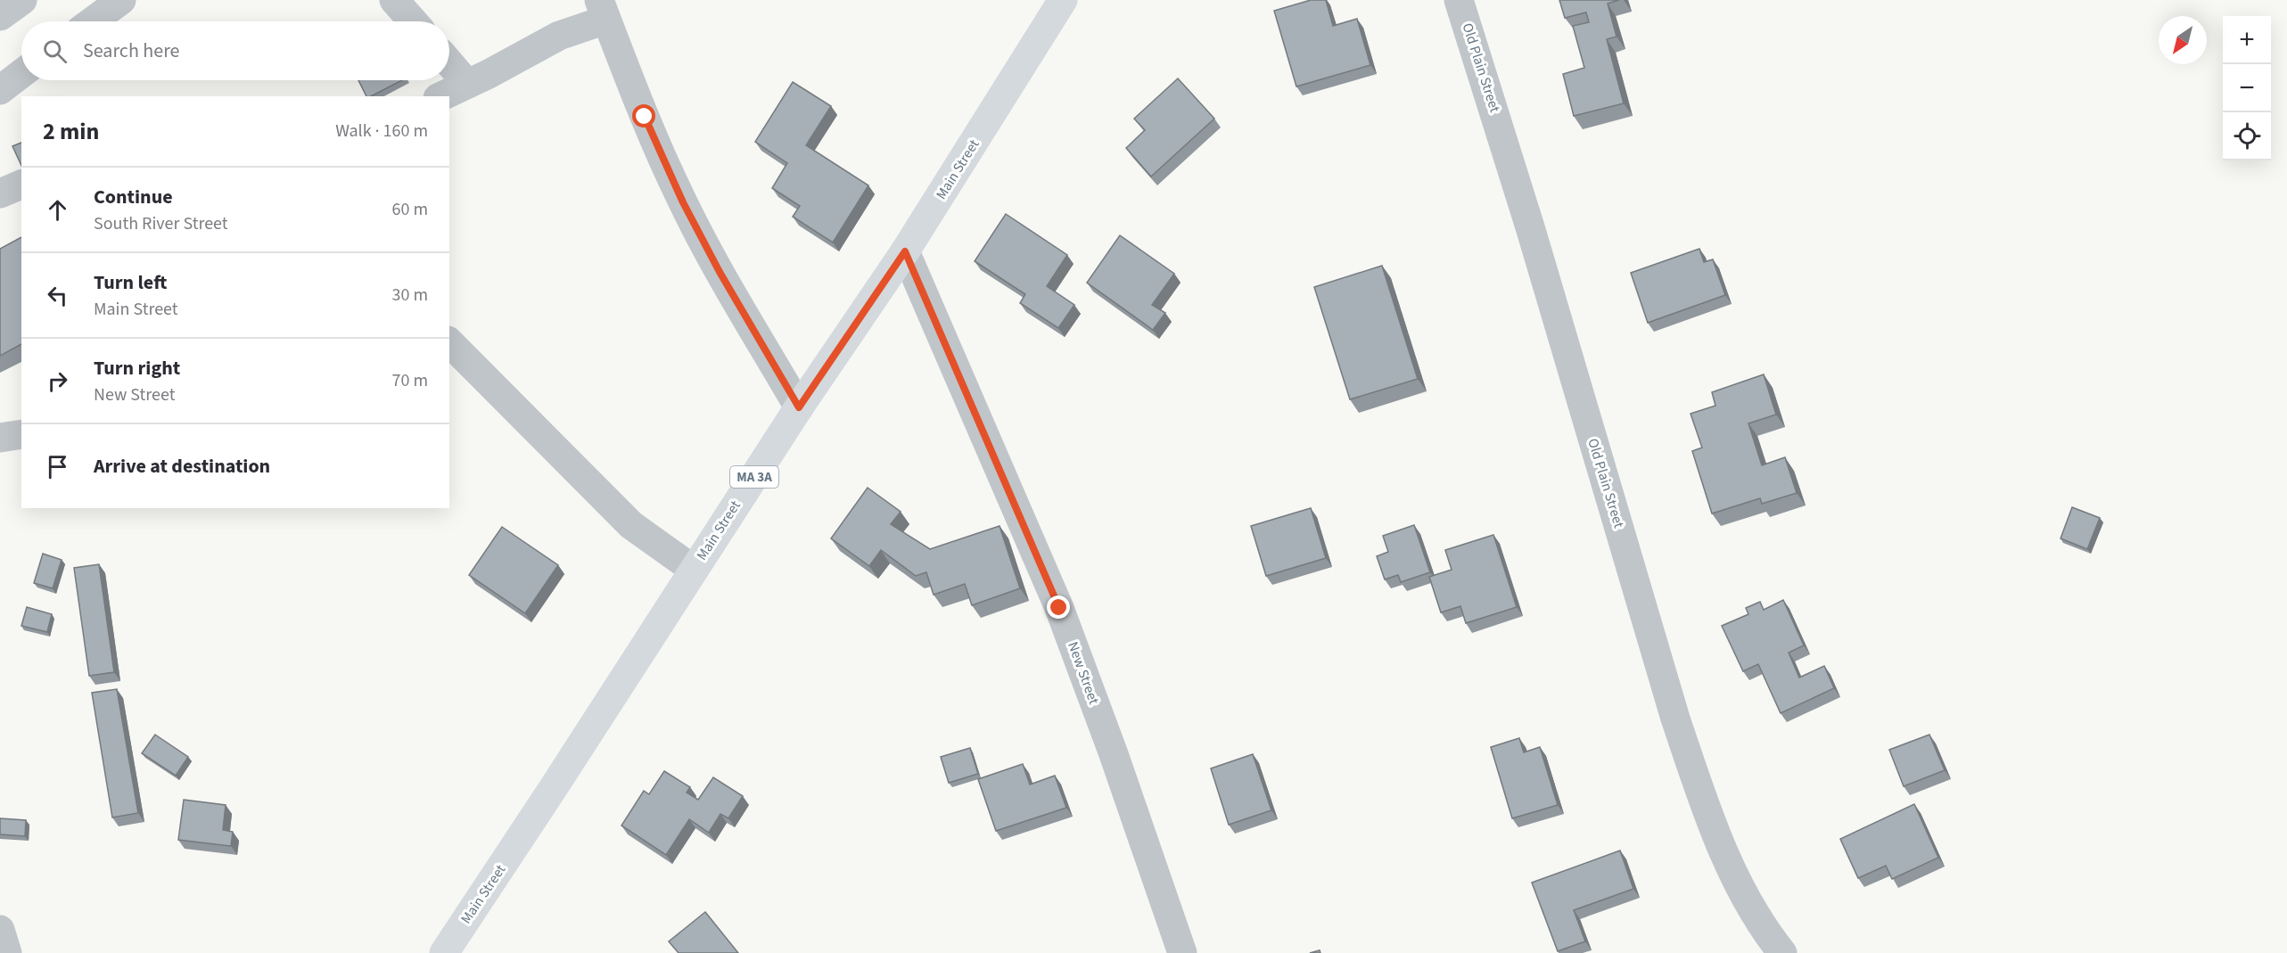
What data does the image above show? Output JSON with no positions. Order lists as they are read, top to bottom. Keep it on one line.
{"streets":{"main road":["Main Street","MA 3A"],"street":["Old Plain Street","New Street"]},"crossings":[["Main Street","New Street"]],"north":"bottom left","page":{"map_buttons":["+","−"],"search":"Search here","heading":["2 min","Walk · 160 m"],"list":[["Continue","South River Street","60 m"],["Turn left","Main Street","30 m"],["Turn right","New Street","70 m"],"Arrive at destination"]}}
